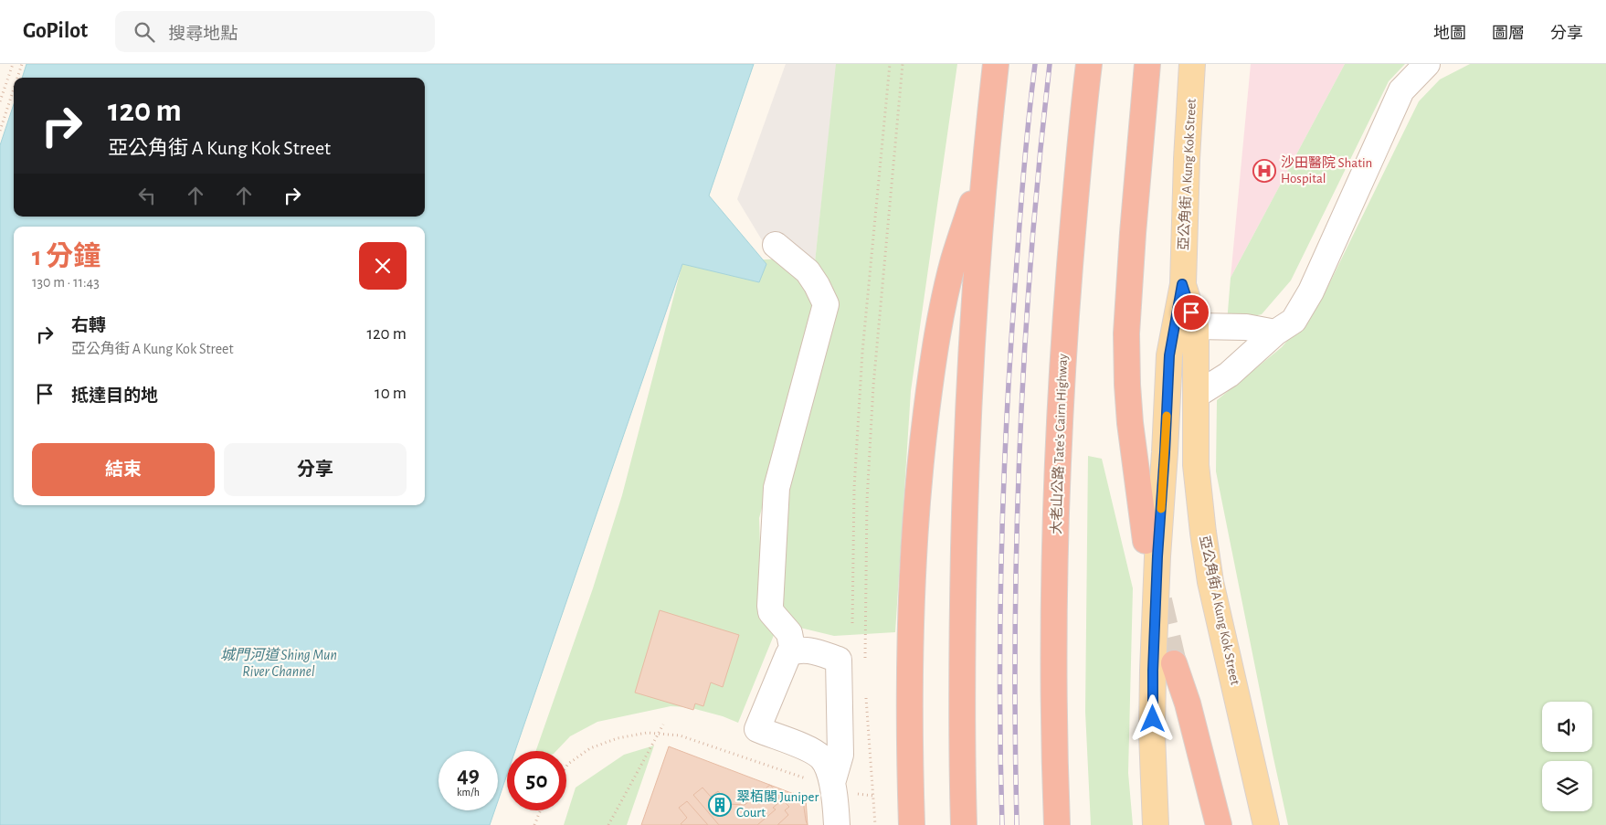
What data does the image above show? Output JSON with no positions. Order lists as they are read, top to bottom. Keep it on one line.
{"streets":{"highway":["大老山公路 Tate's Cairn Highway"],"main road":["亞公角街 A Kung Kok Street"]},"water":["城門河道 Shing Mun River Channel"],"places":{"hospital":["沙田醫院 Shatin Hospital"],"building":["翠栢閣 Juniper Court"]},"page":{"header":"GoPilot","search":"搜尋地點","nav":["地圖","圖層","分享"],"turn":["120 m","亞公角街 A Kung Kok Street"],"heading":["1 分鐘","130 m · 11:43"],"list":[{"name":"右轉","note":"亞公角街 A Kung Kok Street","value":"120 m"},{"name":"抵達目的地","value":"10 m"}],"buttons":["結束","分享"],"speed":"49 km/h","limit":"50"}}
